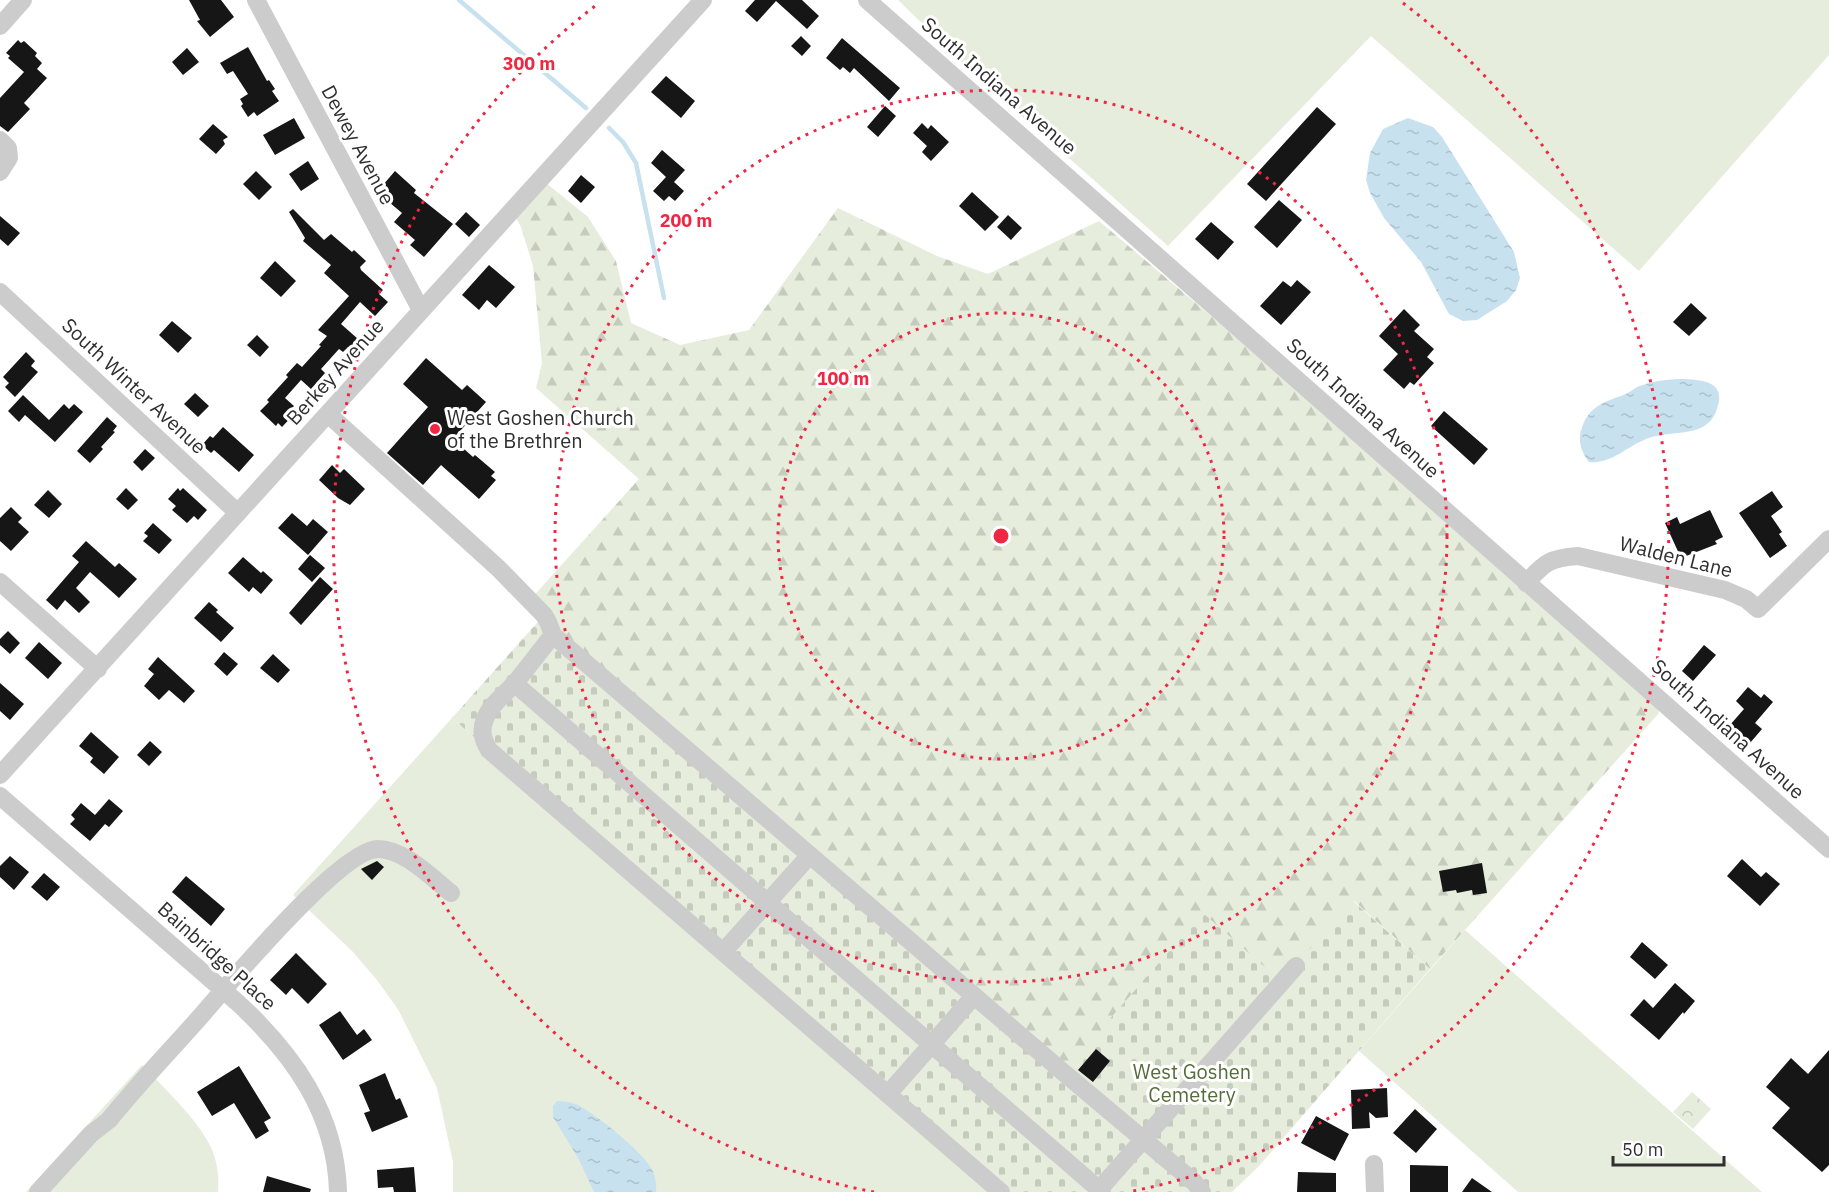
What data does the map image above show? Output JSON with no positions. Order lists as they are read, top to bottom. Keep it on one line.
{"streets":{"street":["South Indiana Avenue","Dewey Avenue","Berkey Avenue","South Winter Avenue","Walden Lane","Bainbridge Place"]},"crossings":[["South Indiana Avenue","Walden Lane"],["Dewey Avenue","Berkey Avenue"],["Berkey Avenue","South Winter Avenue"]],"parks":["West Goshen Cemetery"],"places":["West Goshen Church of the Brethren"],"scale_bar":"50 m","rings":["300 m","200 m","100 m"]}
